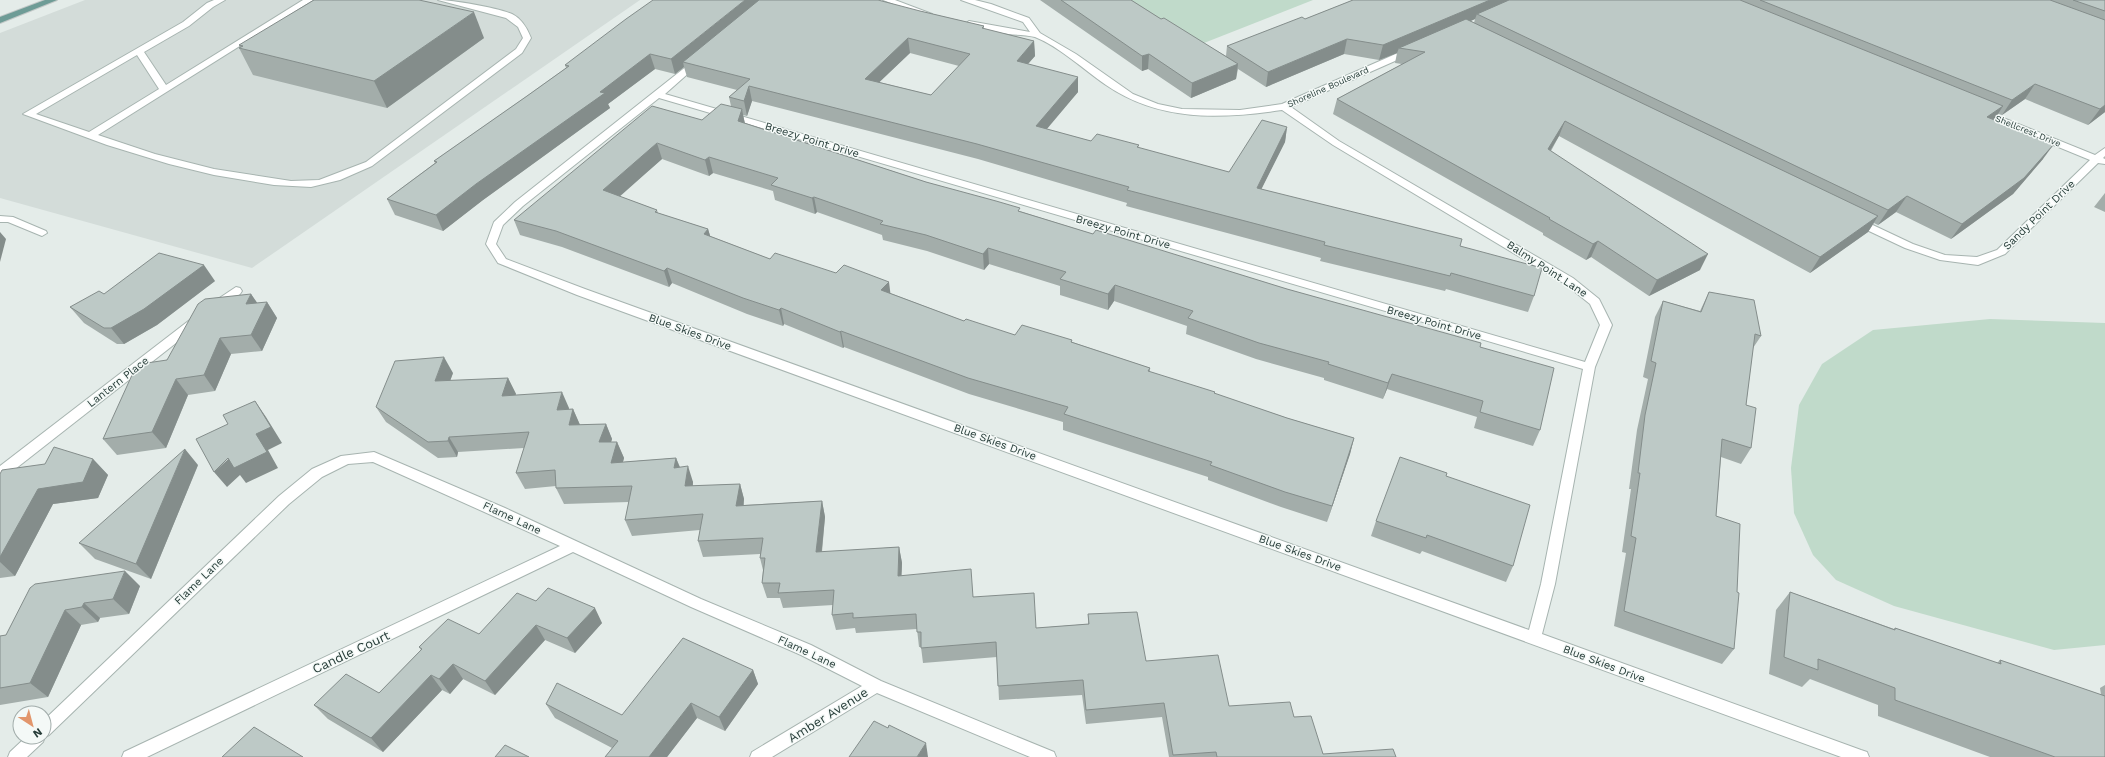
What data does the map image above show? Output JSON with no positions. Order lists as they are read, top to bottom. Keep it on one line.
{"streets":{"street":["Shoreline Boulevard","Shellcrest Drive","Breezy Point Drive","Sandy Point Drive","Balmy Point Lane","Blue Skies Drive","Lantern Place","Flame Lane","Candle Court","Amber Avenue"]},"crossings":[["Shoreline Boulevard","Balmy Point Lane"],["Shellcrest Drive","Sandy Point Drive"],["Breezy Point Drive","Balmy Point Lane"],["Breezy Point Drive","Blue Skies Drive"],["Balmy Point Lane","Blue Skies Drive"],["Flame Lane","Candle Court"],["Flame Lane","Amber Avenue"]],"north":"bottom right"}
